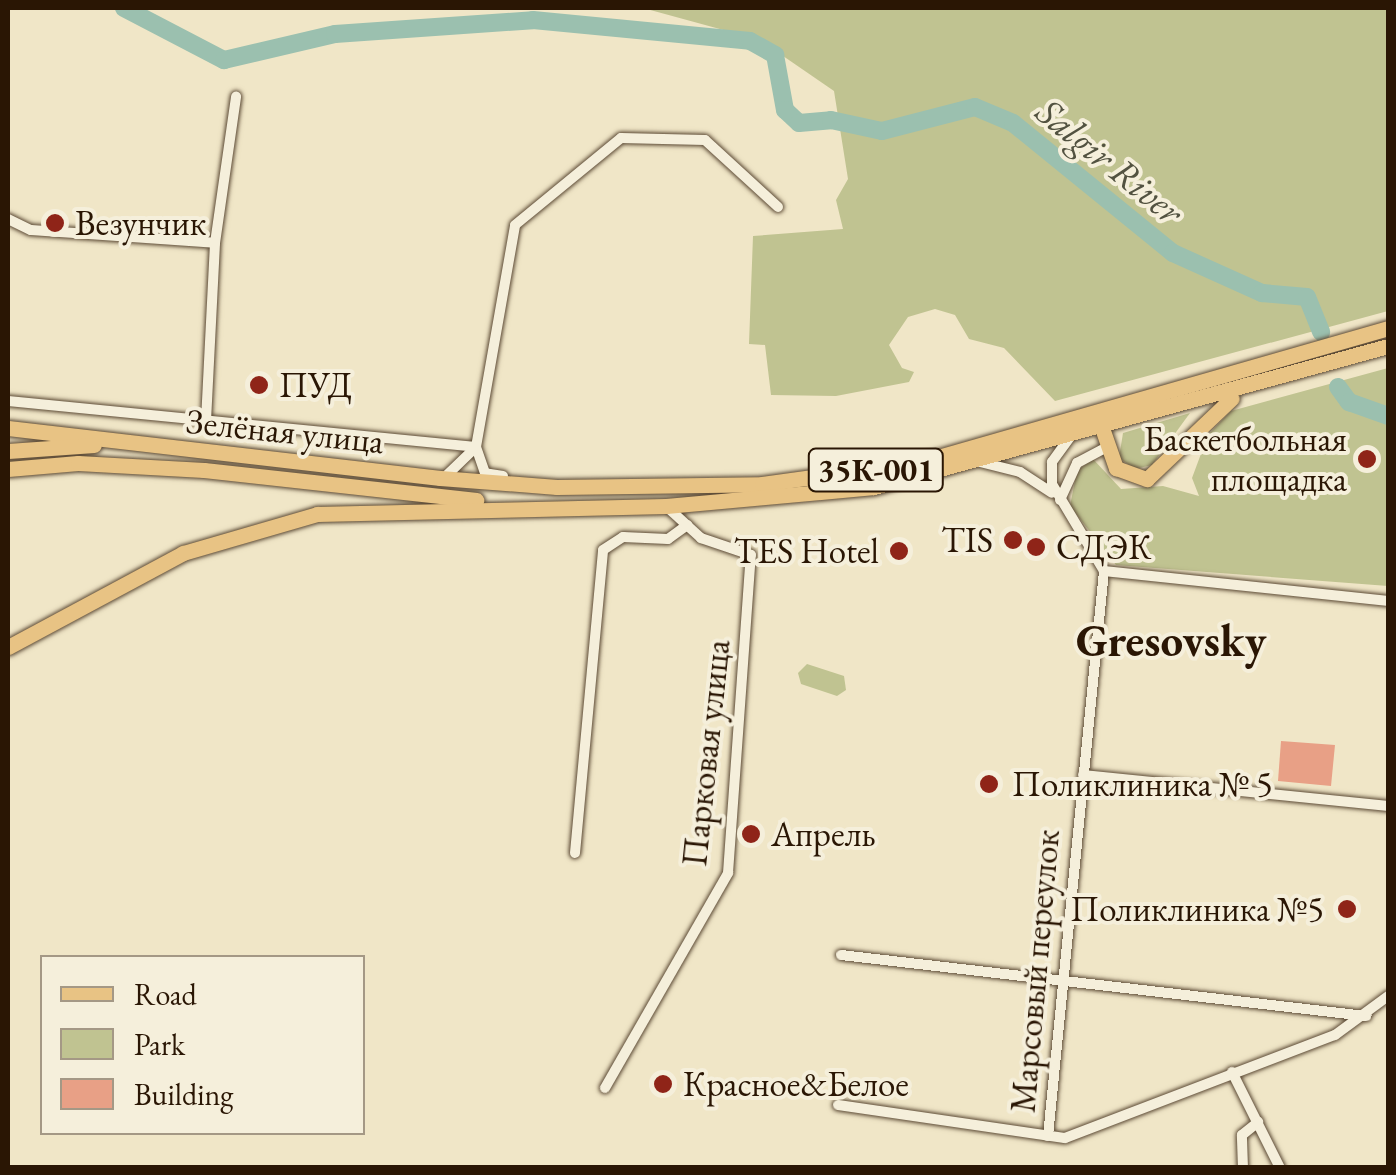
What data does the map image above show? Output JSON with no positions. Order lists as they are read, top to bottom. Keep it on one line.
{"streets":{"main road":["Зелёная улица","35К-001"],"street":["Парковая улица","Марсовый переулок"]},"crossings":[["Зелёная улица","35К-001"],["35К-001","Парковая улица"]],"districts":["Gresovsky"],"water":["Salgir River"],"places":["Везунчик","ПУД","Баскетбольная площадка","TIS","СДЭК","TES Hotel","Поликлиника № 5","Апрель","Поликлиника №5","Красное&Белое"],"legend":["Road","Park","Building"]}
